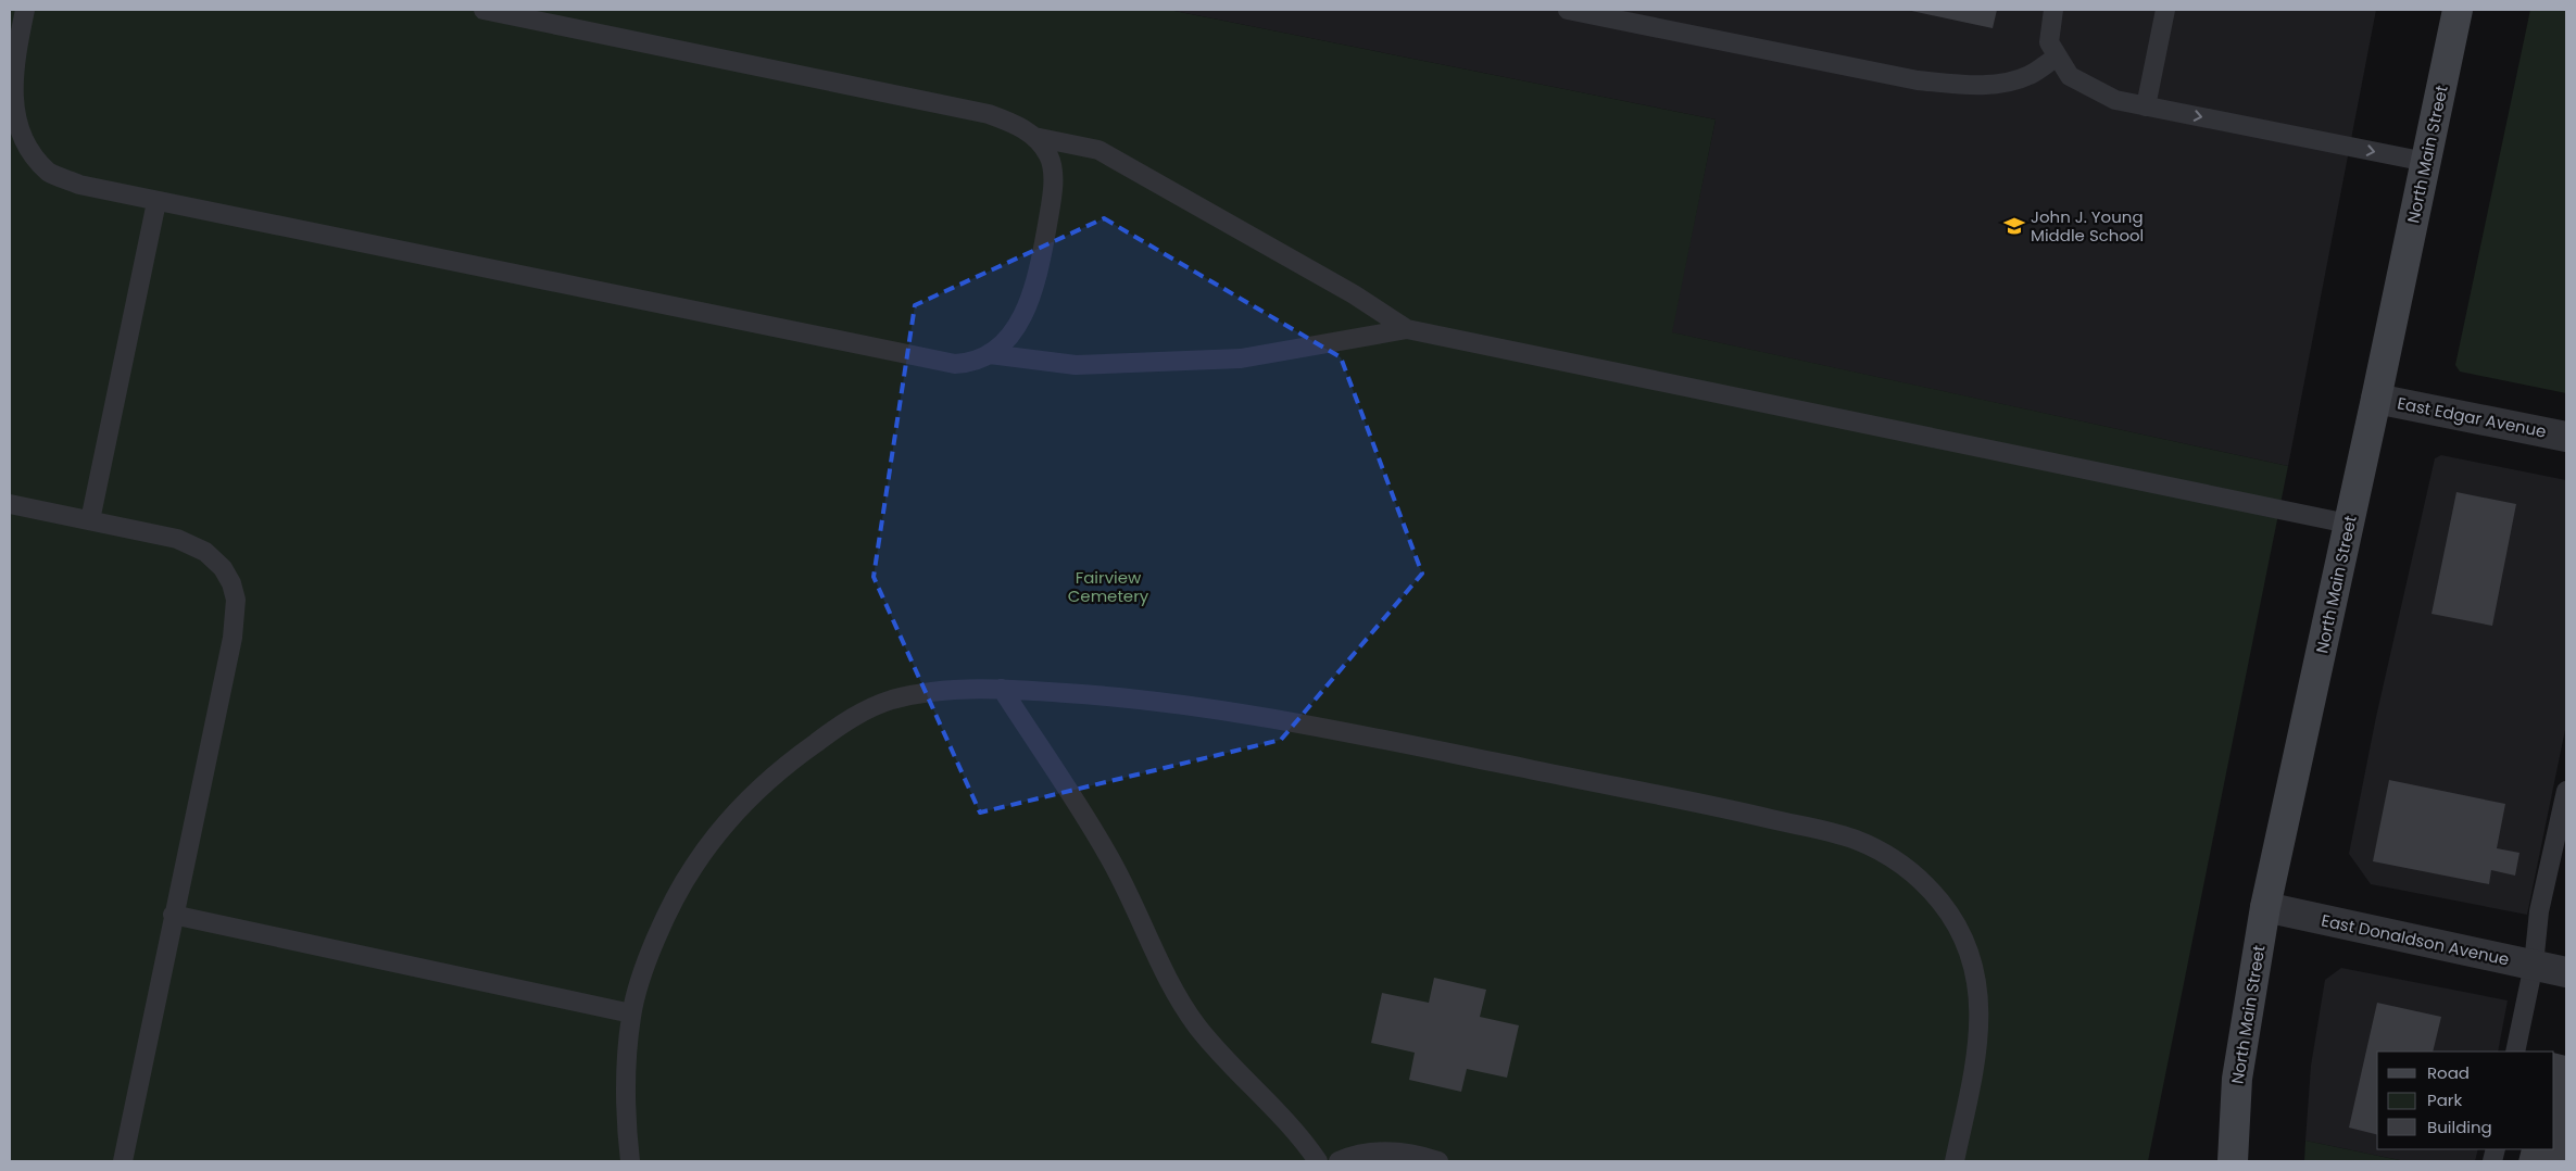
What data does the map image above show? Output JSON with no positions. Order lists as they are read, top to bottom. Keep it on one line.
{"streets":{"main road":["North Main Street"],"street":["East Edgar Avenue","East Donaldson Avenue"]},"crossings":[["North Main Street","East Edgar Avenue"],["North Main Street","East Donaldson Avenue"]],"parks":["Fairview Cemetery"],"places":{"school or university":["John J. Young Middle School"]},"legend":["Road","Park","Building"]}
